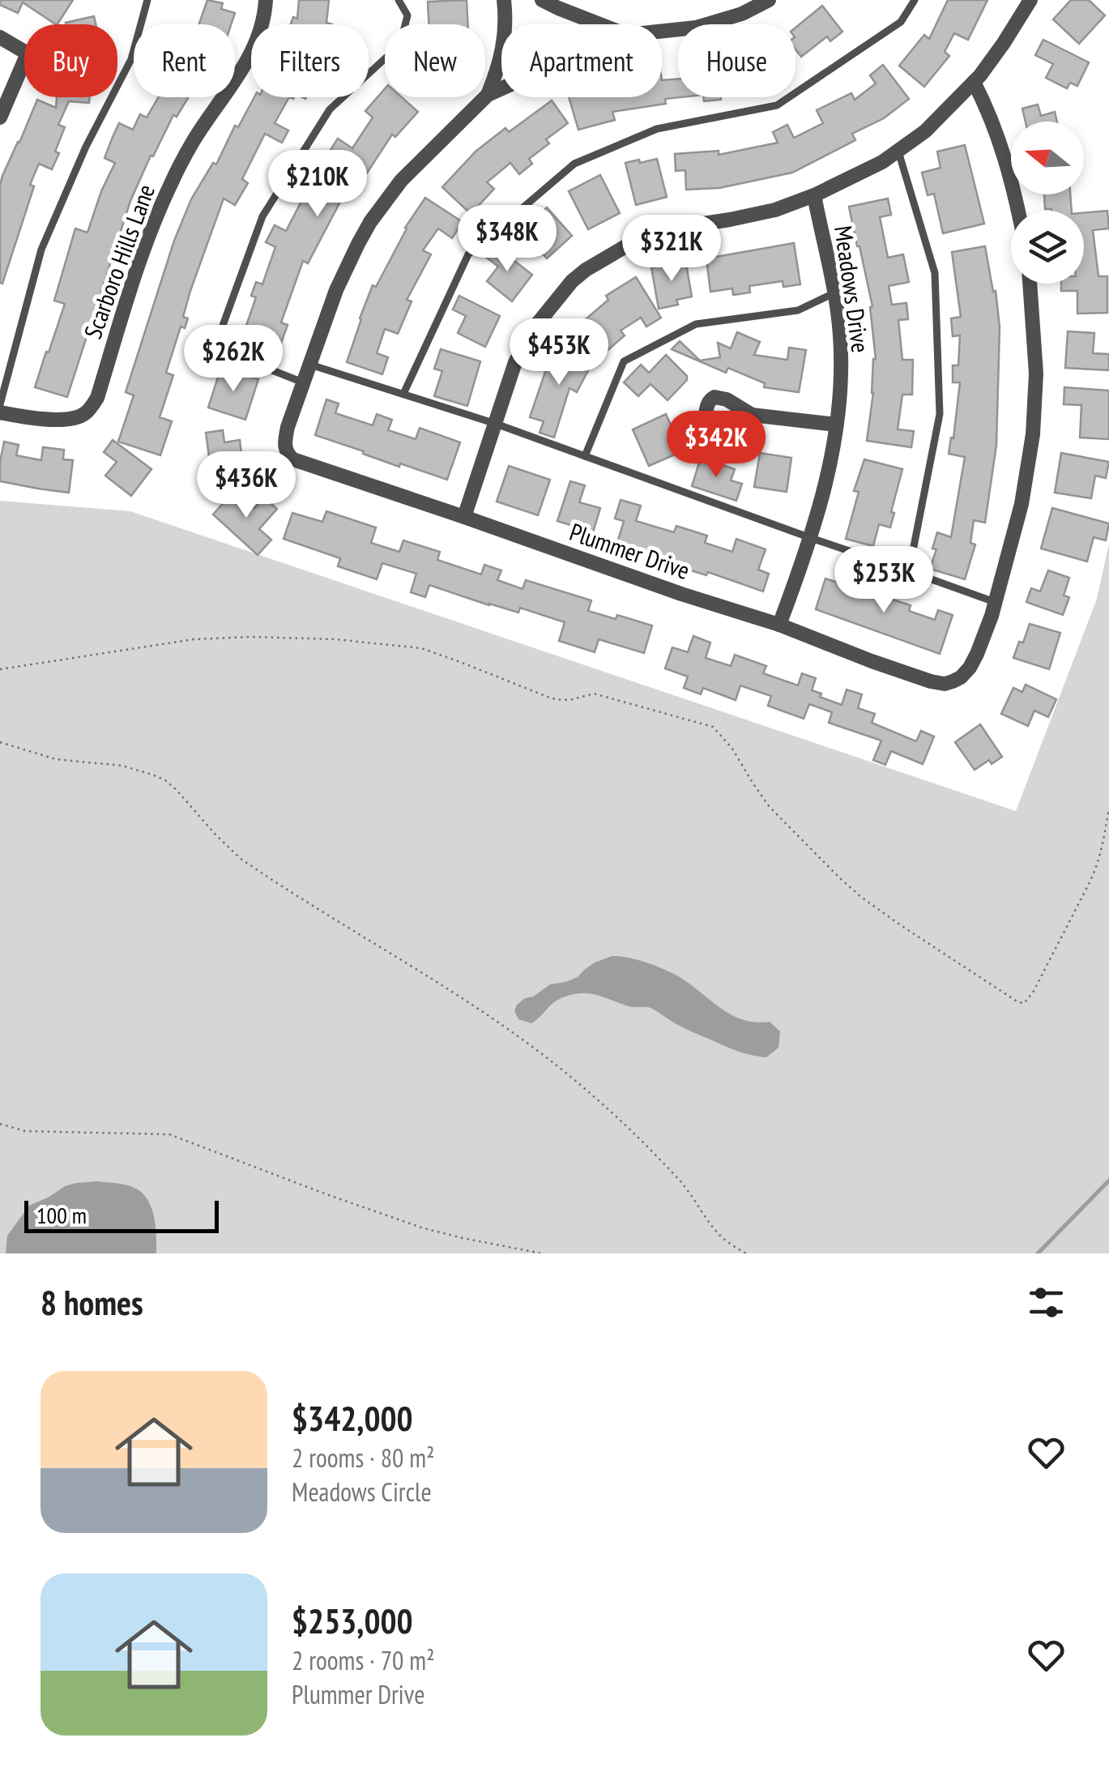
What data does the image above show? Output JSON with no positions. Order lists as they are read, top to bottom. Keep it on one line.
{"streets":{"street":["Scarboro Hills Lane","Meadows Drive","Plummer Drive"]},"crossings":[["Meadows Drive","Plummer Drive"]],"scale_bar":"100 m","north":"left","page":{"chip":["Buy","Rent","Filters","New","Apartment","House"],"price":["$210K","$348K","$321K","$453K","$262K","$342K","$436K","$253K"],"scale":"100 m","heading":"8 homes","list":[{"name":"$342,000","note":"2 rooms · 80 m² · Meadows Circle"},{"name":"$253,000","note":"2 rooms · 70 m² · Plummer Drive"}]}}
